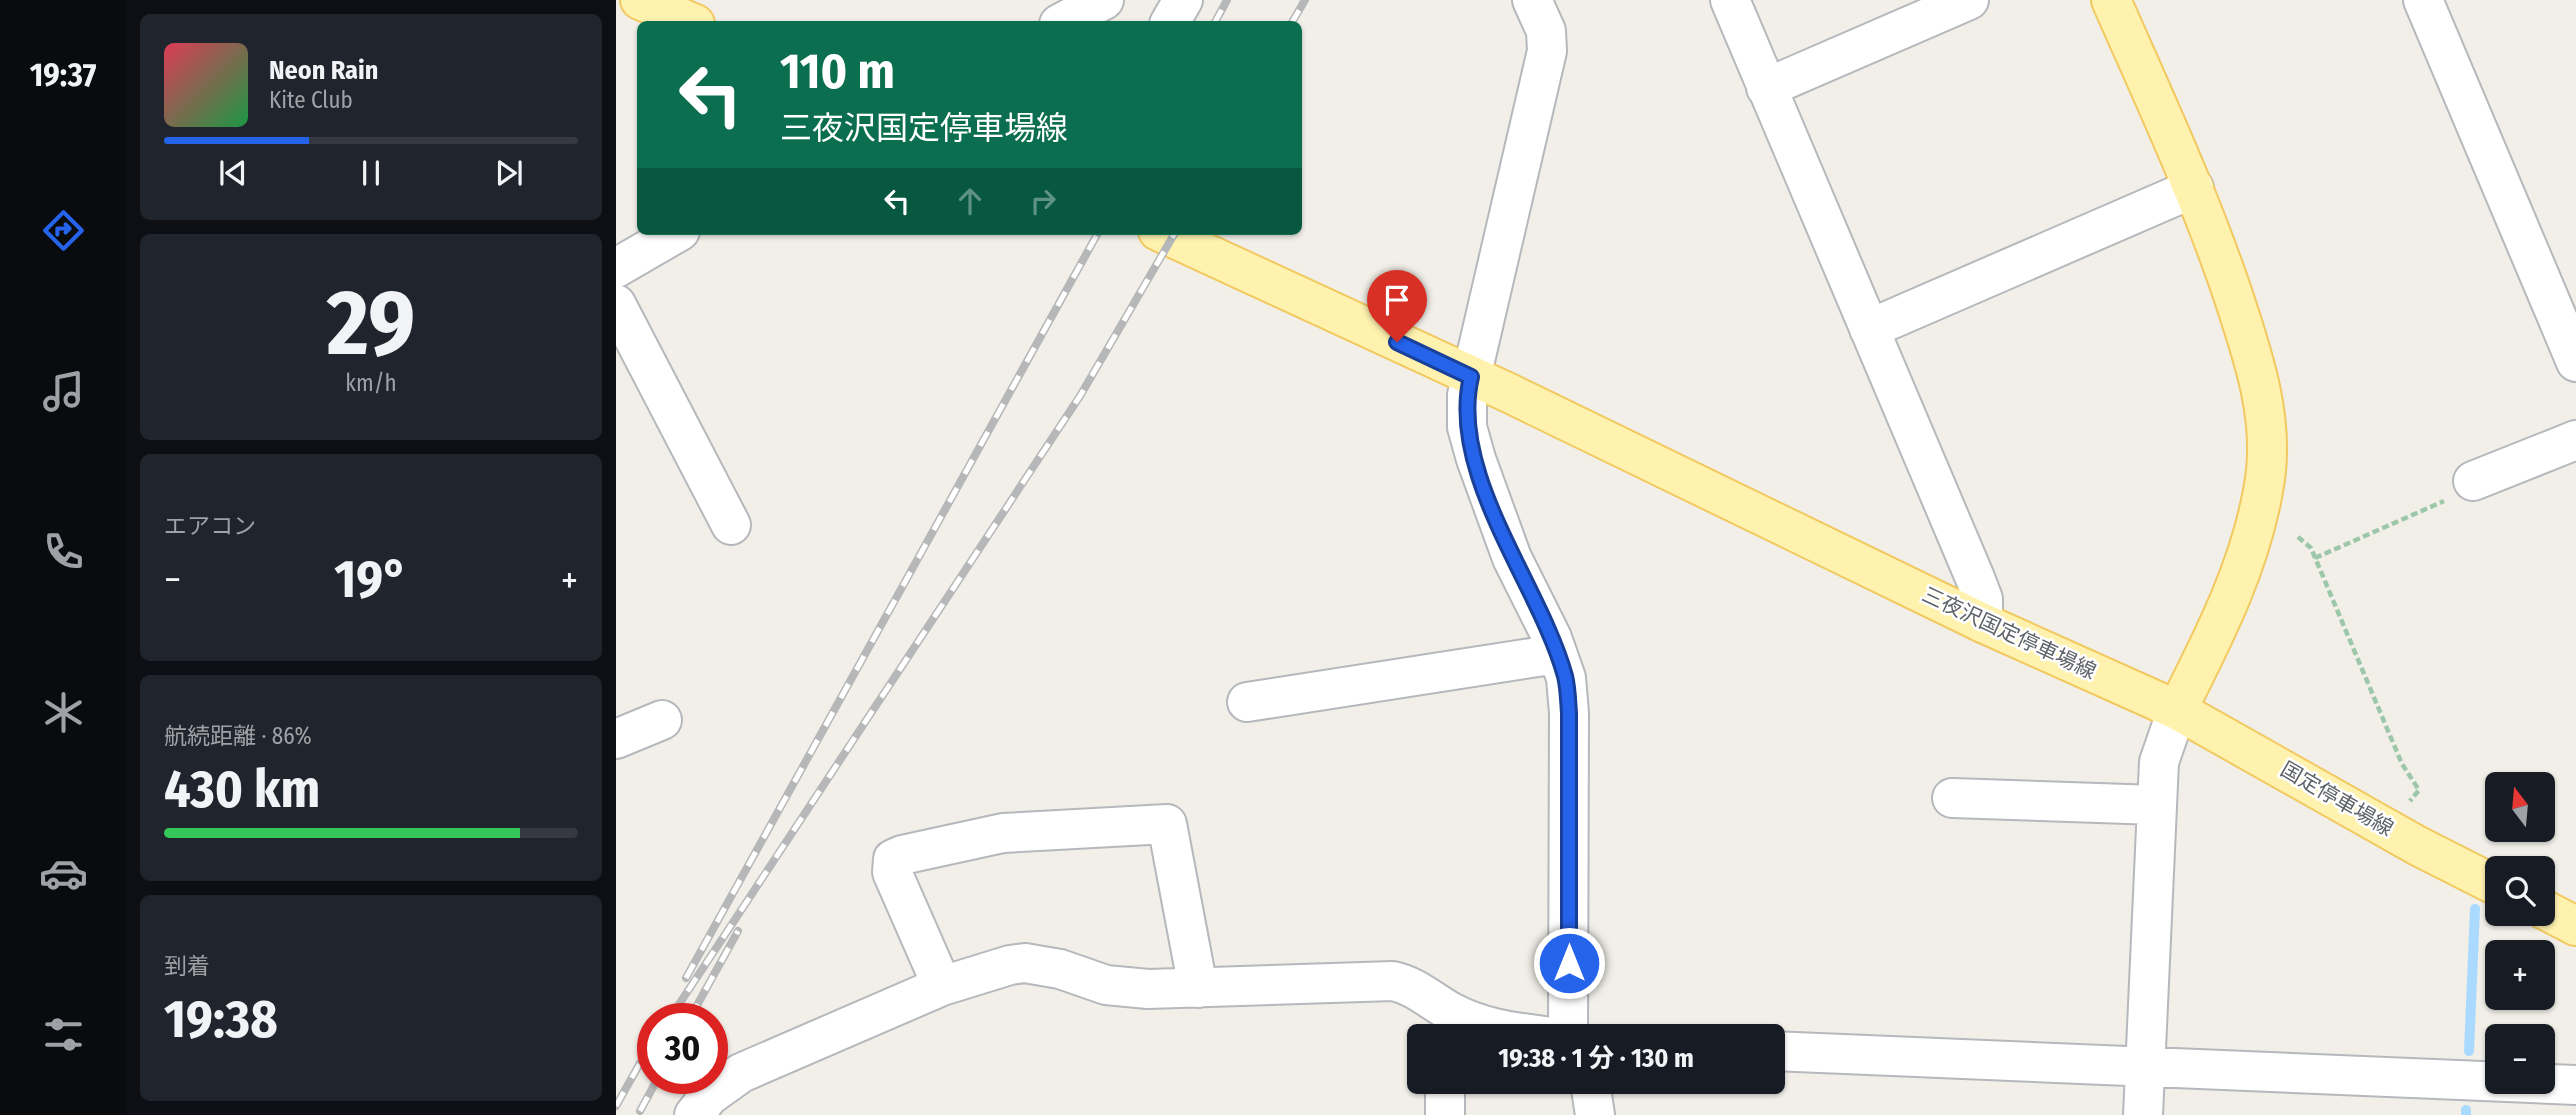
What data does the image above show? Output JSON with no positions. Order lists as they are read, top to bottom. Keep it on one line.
{"streets":{"main road":["三夜沢国定停車場線","国定停車場線"]},"crossings":[["三夜沢国定停車場線","国定停車場線"]],"north":"top","page":{"tabs":"19:37","turn":["110 m","三夜沢国定停車場線"],"song":["Neon Rain","Kite Club"],"tile":[["29","km/h"],"エアコン",["航続距離 · 86%","430 km"],["到着","19:38"]],"heat":["−","19°","+"],"map_buttons":["+","−"],"limit":"30","trip":"19:38 · 1 分 · 130 m"}}
